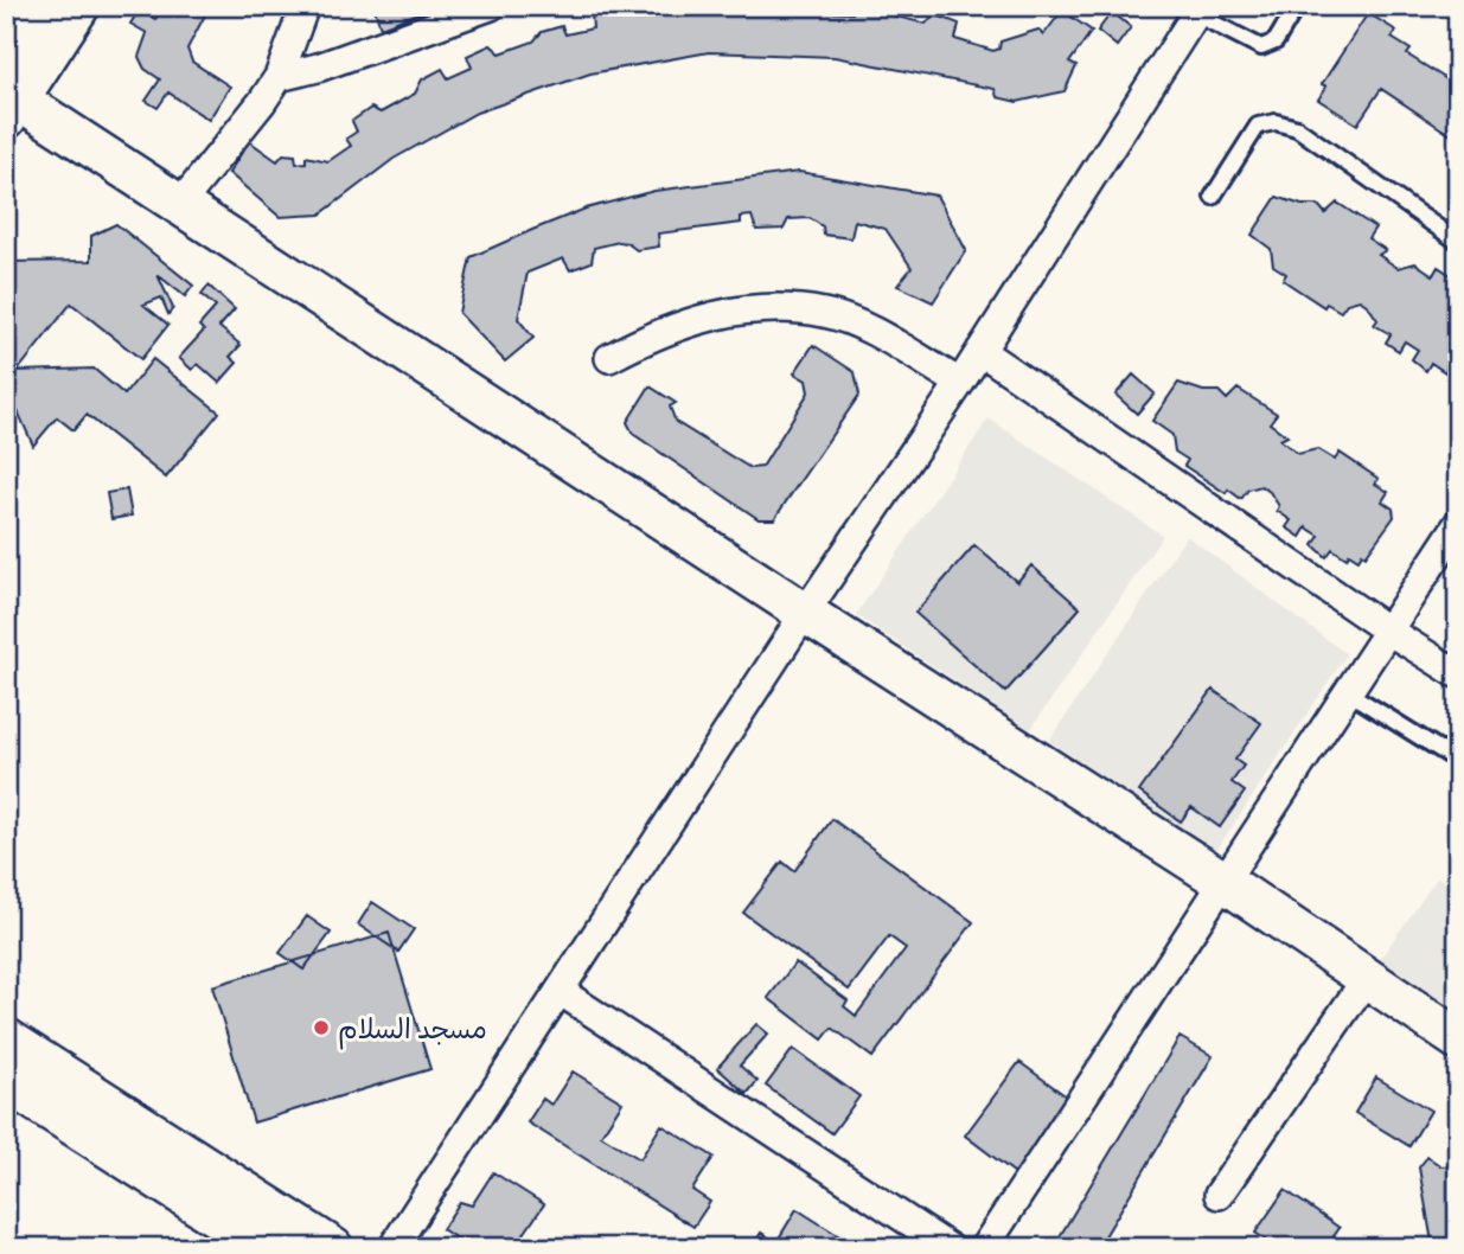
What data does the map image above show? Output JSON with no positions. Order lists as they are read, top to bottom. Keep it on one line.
{"places":["مسجد السلام"]}
